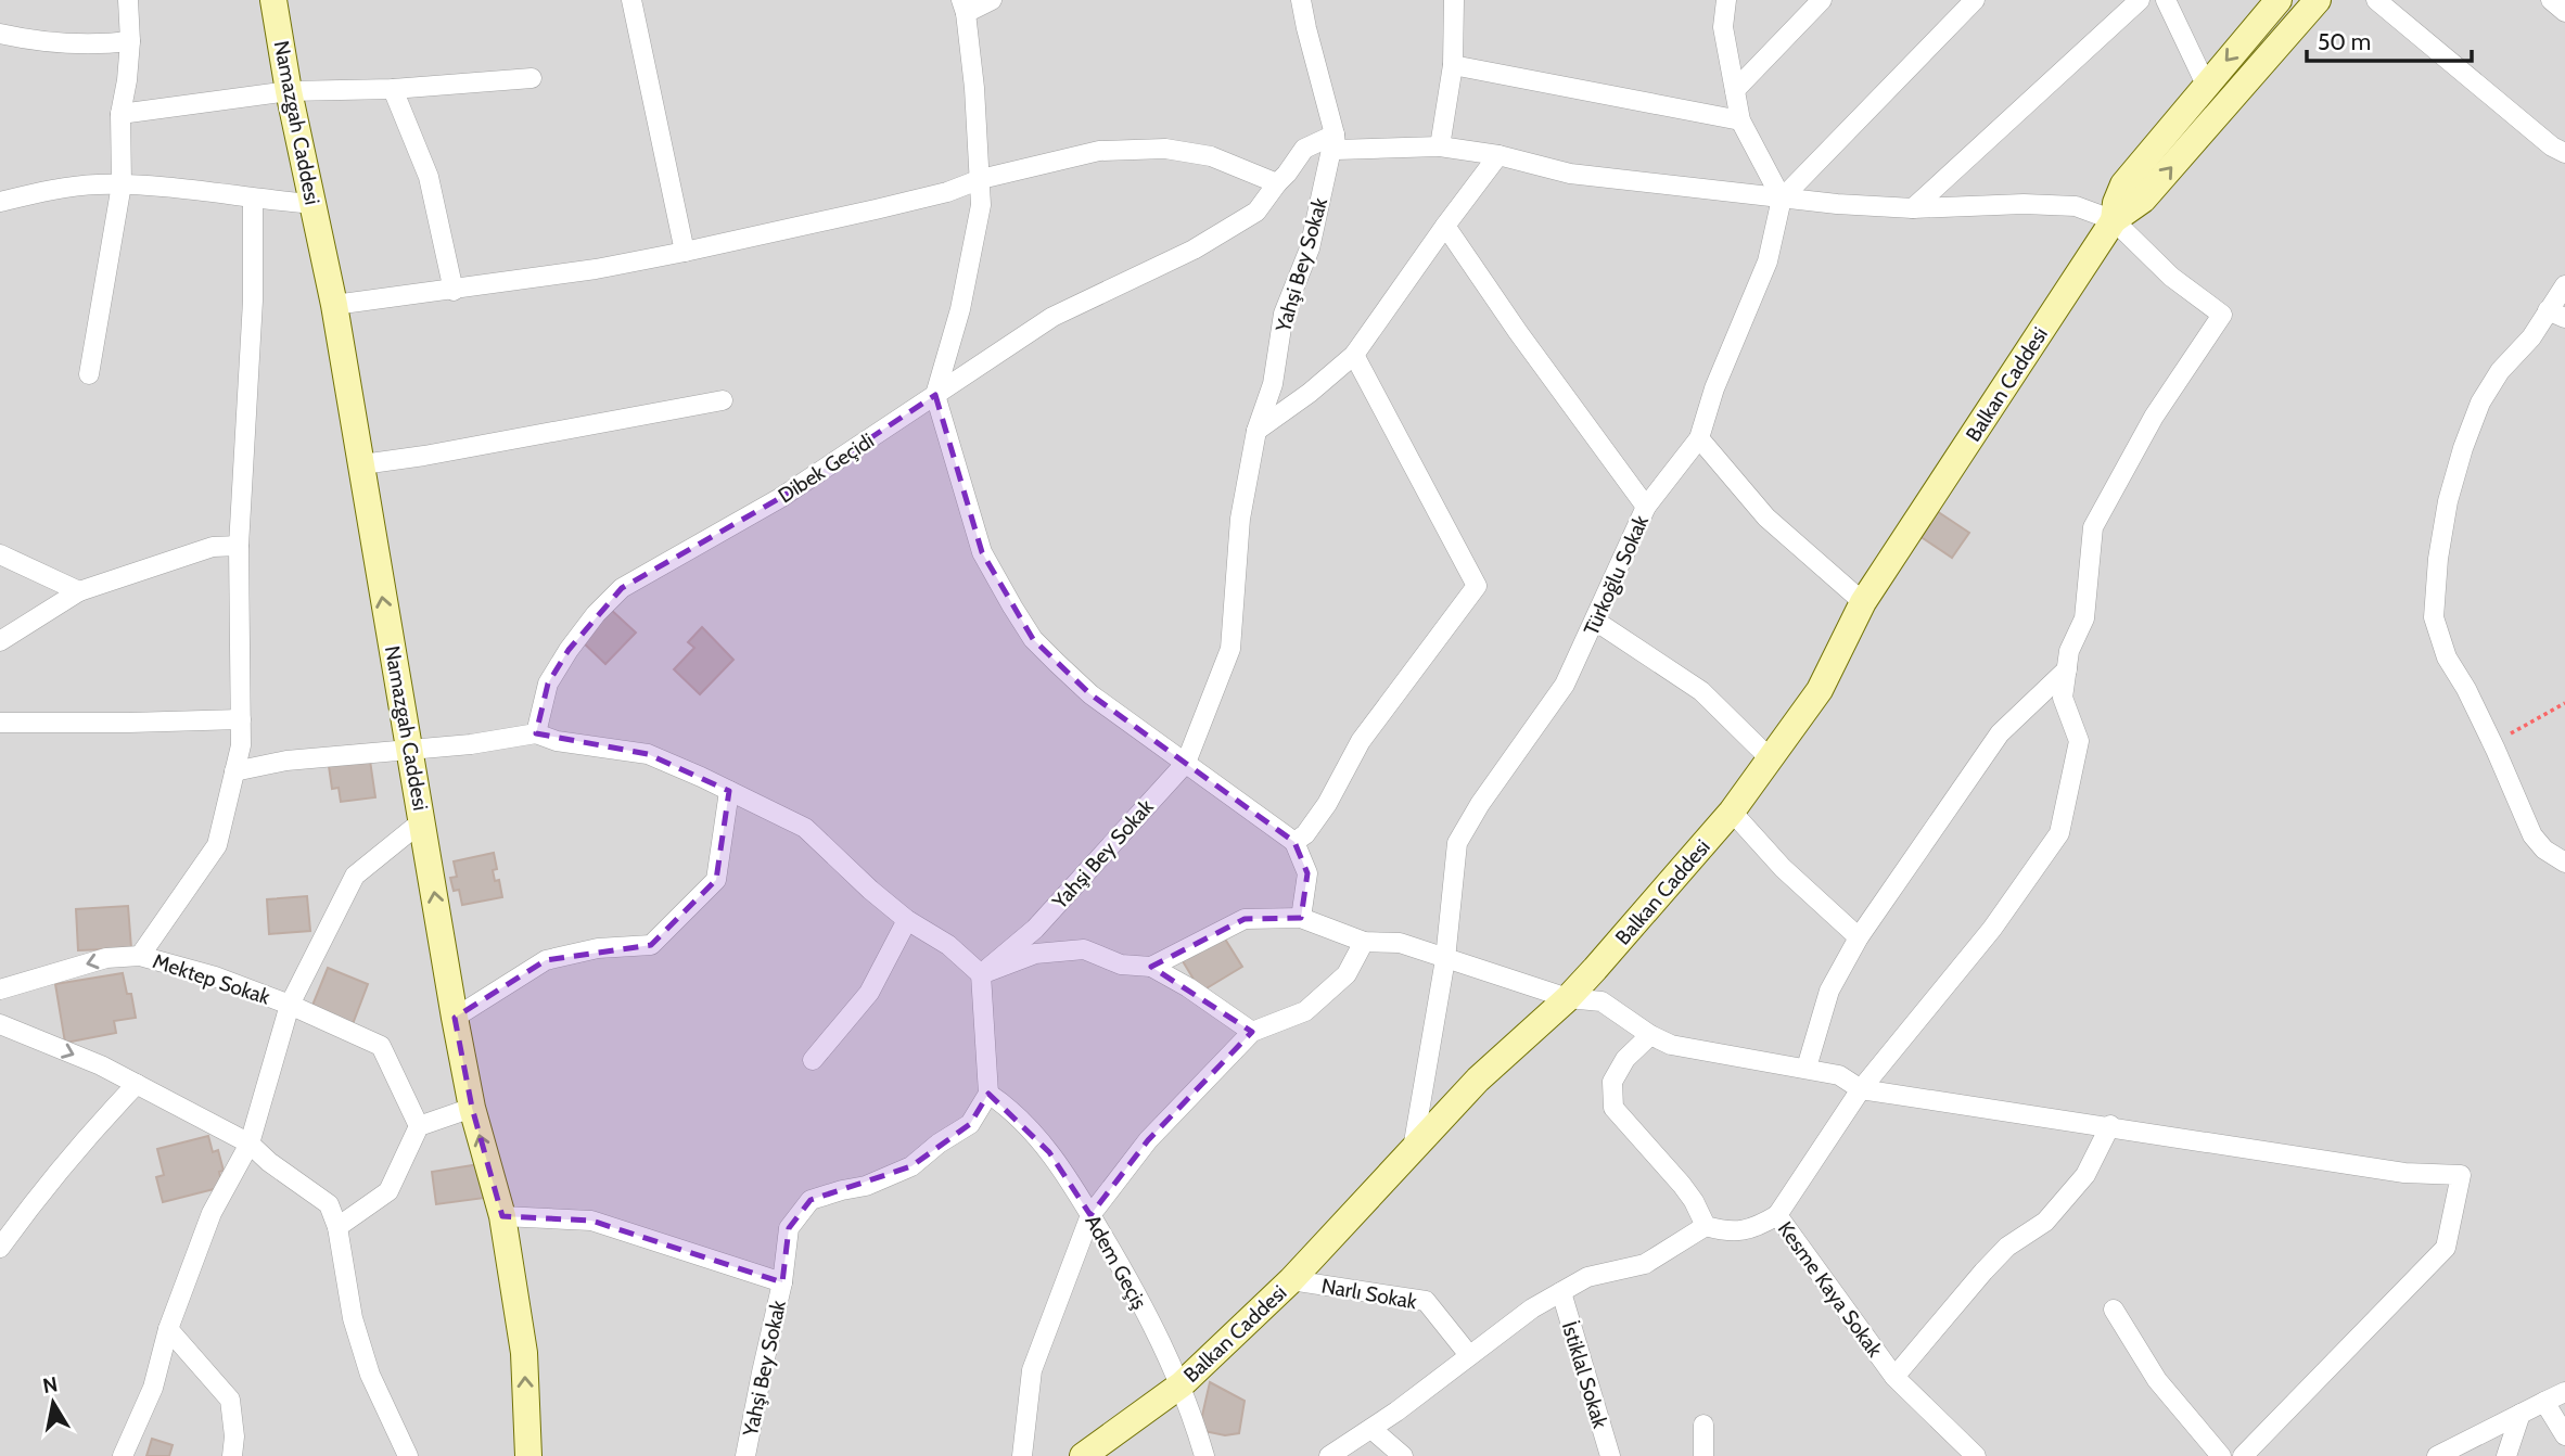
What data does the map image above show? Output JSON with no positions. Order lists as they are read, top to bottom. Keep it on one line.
{"streets":{"main road":["Namazgah Caddesi","Balkan Caddesi"],"street":["Yahşi Bey Sokak","Dibek Geçidi","Türkoğlu Sokak","Mektep Sokak","Adem Geçiş","Kesme Kaya Sokak","Narlı Sokak","İstiklal Sokak"]},"crossings":[["Yahşi Bey Sokak","Dibek Geçidi"],["Yahşi Bey Sokak","Adem Geçiş"],["Balkan Caddesi","Türkoğlu Sokak"],["Balkan Caddesi","Adem Geçiş"],["Balkan Caddesi","Narlı Sokak"]],"one_way":["Namazgah Caddesi"],"scale_bar":"50 m","north":"top"}
